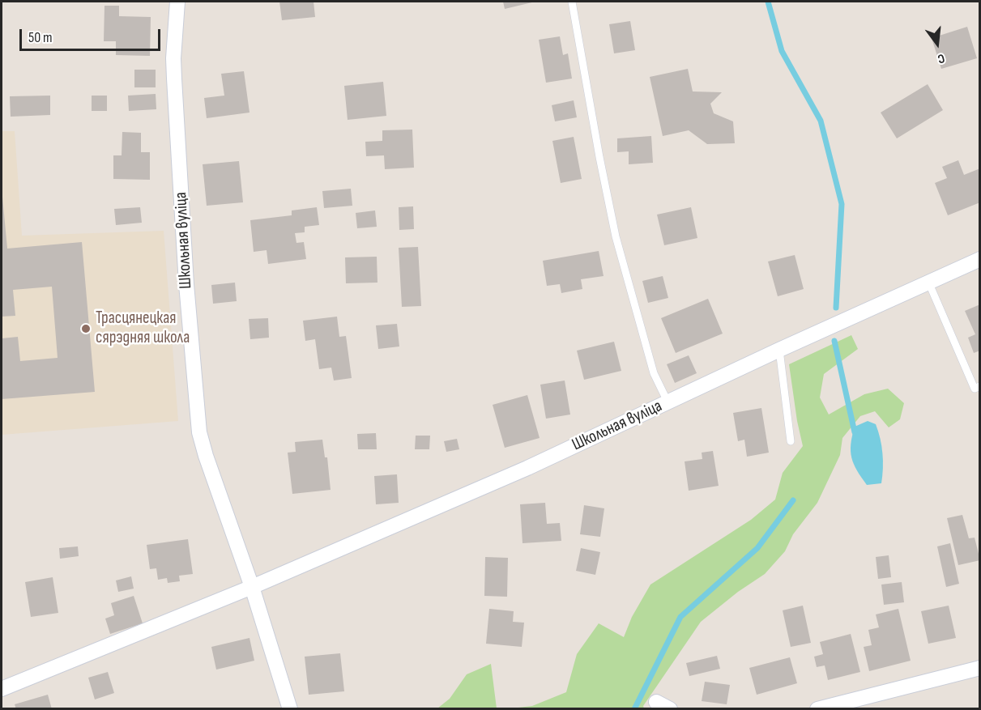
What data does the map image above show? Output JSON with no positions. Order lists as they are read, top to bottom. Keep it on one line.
{"streets":{"street":["Школьная вуліца"]},"places":["Трасцянецкая сярэдняя школа"],"scale_bar":"50 m","north":"bottom"}
